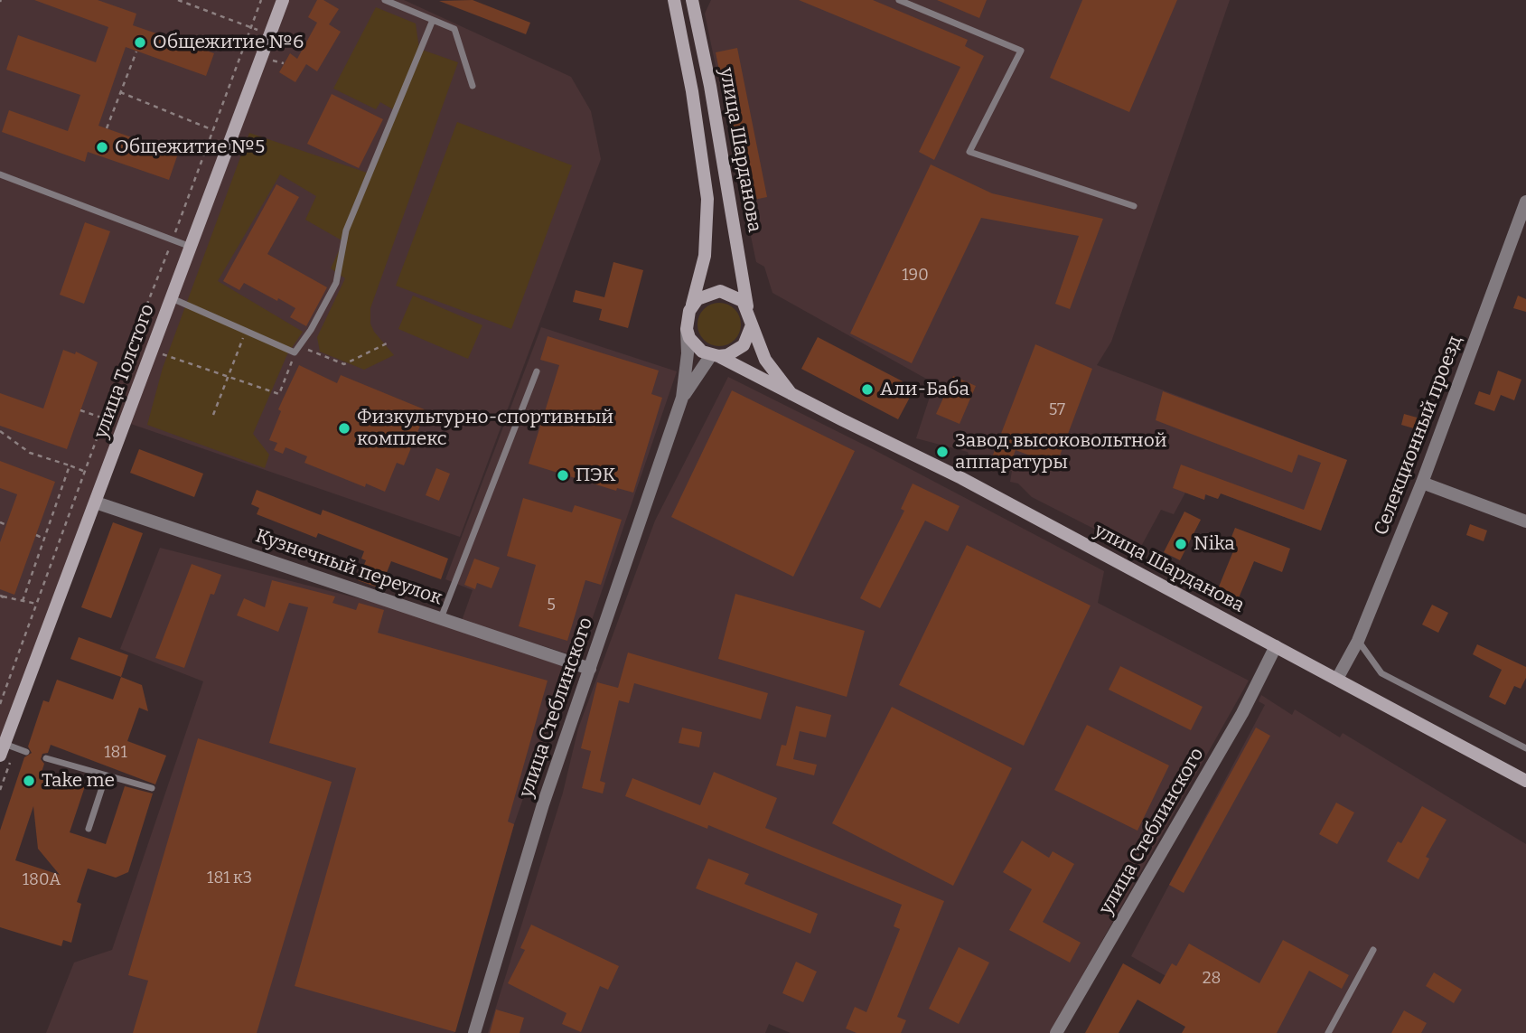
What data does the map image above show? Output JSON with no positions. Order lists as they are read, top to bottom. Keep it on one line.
{"streets":{"main road":["улица Шарданова","улица Толстого"],"street":["Селекционный проезд","Кузнечный переулок","улица Стеблинского"]},"crossings":[["улица Шарданова","Селекционный проезд"],["улица Шарданова","улица Стеблинского"],["улица Толстого","Кузнечный переулок"],["Кузнечный переулок","улица Стеблинского"]],"places":["Общежитие №6","Общежитие №5","Али-Баба","Физкультурно-спортивный комплекс","Завод высоковольтной аппаратуры","ПЭК","Nika","Take me"],"house_numbers":["190","57","5","181","181 к3","180А","28"]}
